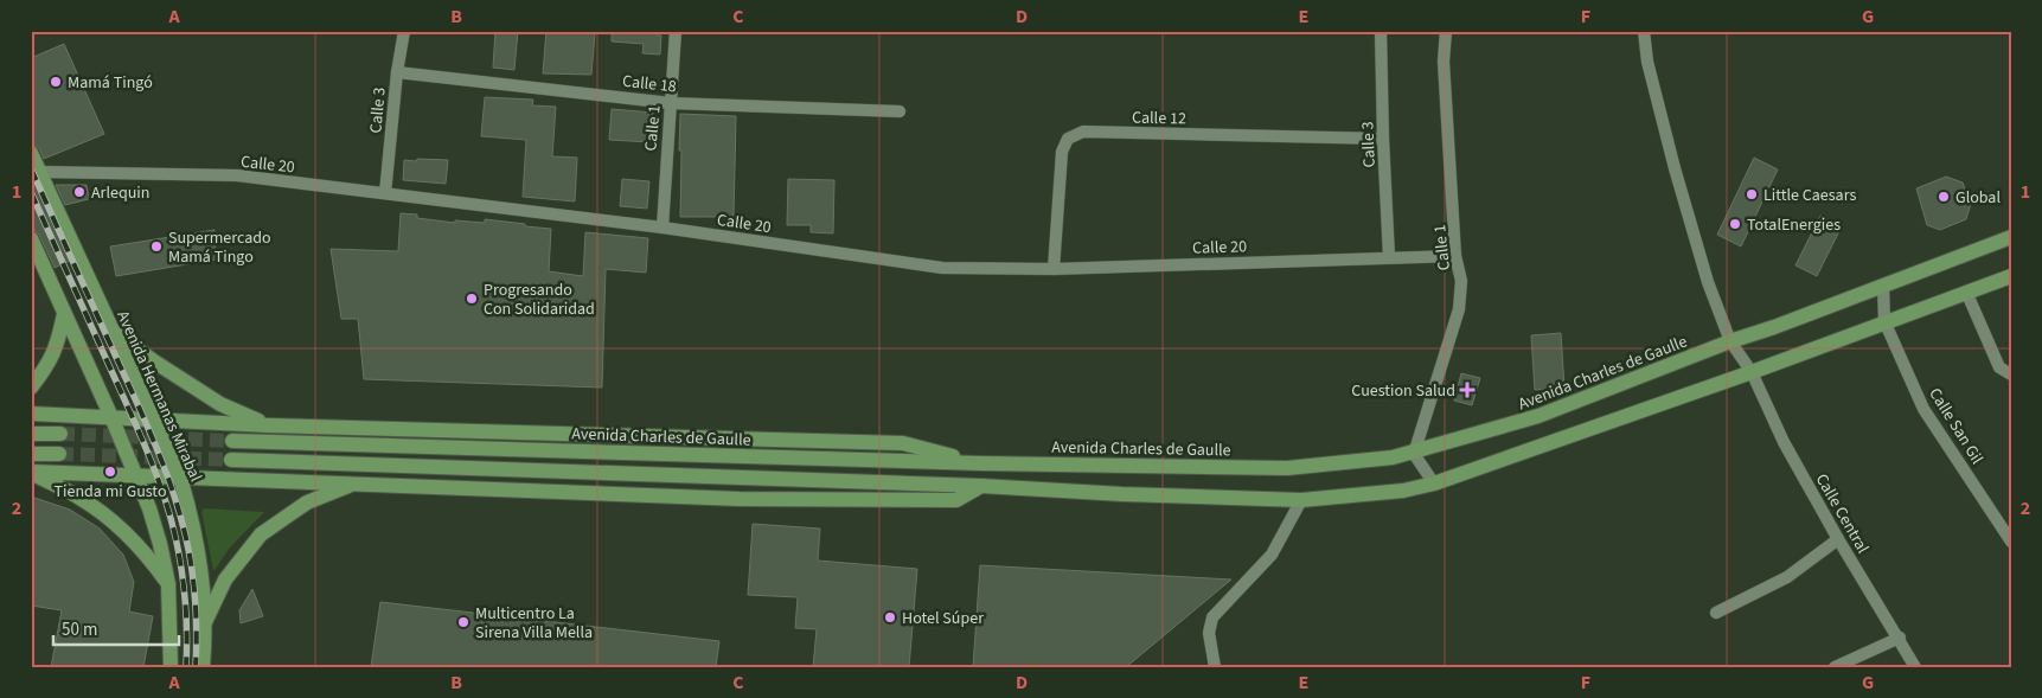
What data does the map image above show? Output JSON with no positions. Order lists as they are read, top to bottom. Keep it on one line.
{"streets":{"main road":["Avenida Charles de Gaulle","Avenida Hermanas Mirabal"],"street":["Calle 18","Calle 3","Calle 12","Calle 1","Calle 20","Calle San Gil","Calle Central"]},"crossings":[["Calle 18","Calle 3"],["Calle 18","Calle 1"],["Calle 3","Calle 12"],["Calle 3","Calle 20"],["Calle 12","Calle 20"],["Calle 1","Calle 20"],["Calle 1","Avenida Charles de Gaulle"],["Calle 20","Avenida Hermanas Mirabal"],["Avenida Charles de Gaulle","Calle San Gil"],["Avenida Charles de Gaulle","Calle Central"]],"places":{"other":["Mamá Tingó","Arlequin","Little Caesars","Global","TotalEnergies","Supermercado Mamá Tingo","Progresando Con Solidaridad","Tienda mi Gusto","Hotel Súper","Multicentro La Sirena Villa Mella"],"health":["Cuestion Salud"]},"scale_bar":"50 m","grid":{"columns":["A","B","C","D","E","F","G"],"rows":["1","2"]}}
